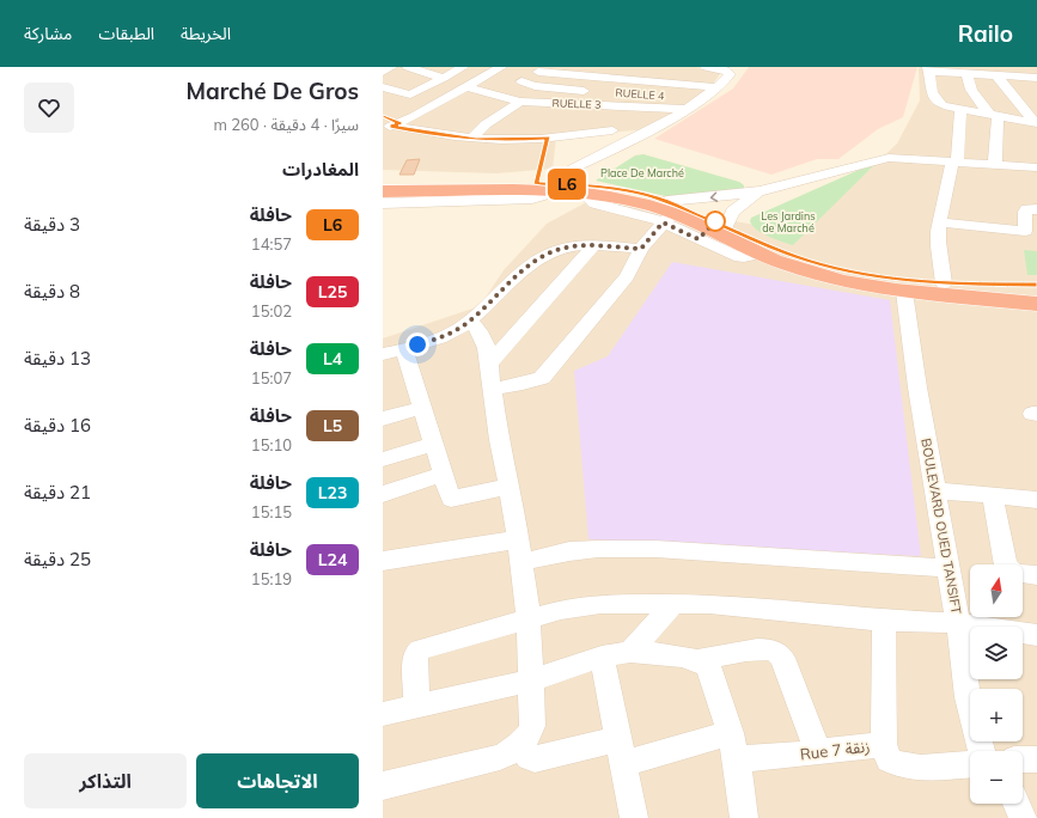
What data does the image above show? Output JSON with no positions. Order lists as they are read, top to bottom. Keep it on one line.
{"streets":{"street":["RUELLE 4","RUELLE 3","BOULEVARD OUED TANSIFT","Rue 7 زنقة"]},"parks":["Place De Marché","Les Jardins de Marché"],"lines":["bus line L6"],"north":"top","page":{"header":"Railo","nav":["الخريطة","الطبقات","مشاركة"],"on_map":"L6","heading":[["Marché De Gros","سيرًا · 4 دقيقة · 260 m"],"المغادرات"],"list":[{"mark":"L6","name":"حافلة","note":"14:57","value":"3 دقيقة"},{"mark":"L25","name":"حافلة","note":"15:02","value":"8 دقيقة"},{"mark":"L4","name":"حافلة","note":"15:07","value":"13 دقيقة"},{"mark":"L5","name":"حافلة","note":"15:10","value":"16 دقيقة"},{"mark":"L23","name":"حافلة","note":"15:15","value":"21 دقيقة"},{"mark":"L24","name":"حافلة","note":"15:19","value":"25 دقيقة"}],"map_buttons":["+","−"],"buttons":["الاتجاهات","التذاكر"]}}
